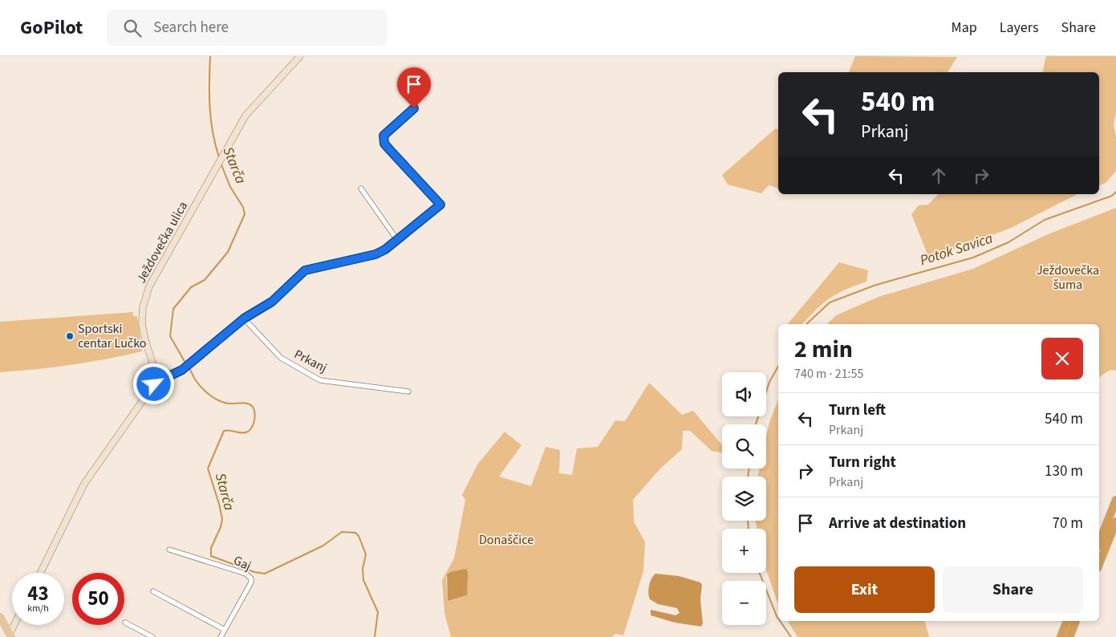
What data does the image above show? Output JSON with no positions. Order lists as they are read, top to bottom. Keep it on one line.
{"streets":{"main road":["Ježdovečka ulica"],"street":["Prkanj","Gaj"]},"water":["Starča","Potok Savica"],"parks":["Ježdovečka šuma","Donaščice"],"places":["Sportski centar Lučko"],"page":{"header":"GoPilot","search":"Search here","nav":["Map","Layers","Share"],"turn":["540 m","Prkanj"],"heading":["2 min","740 m · 21:55"],"map_buttons":["+","−"],"list":[{"name":"Turn left","note":"Prkanj","value":"540 m"},{"name":"Turn right","note":"Prkanj","value":"130 m"},{"name":"Arrive at destination","value":"70 m"}],"buttons":["Exit","Share"],"speed":"43 km/h","limit":"50"}}
